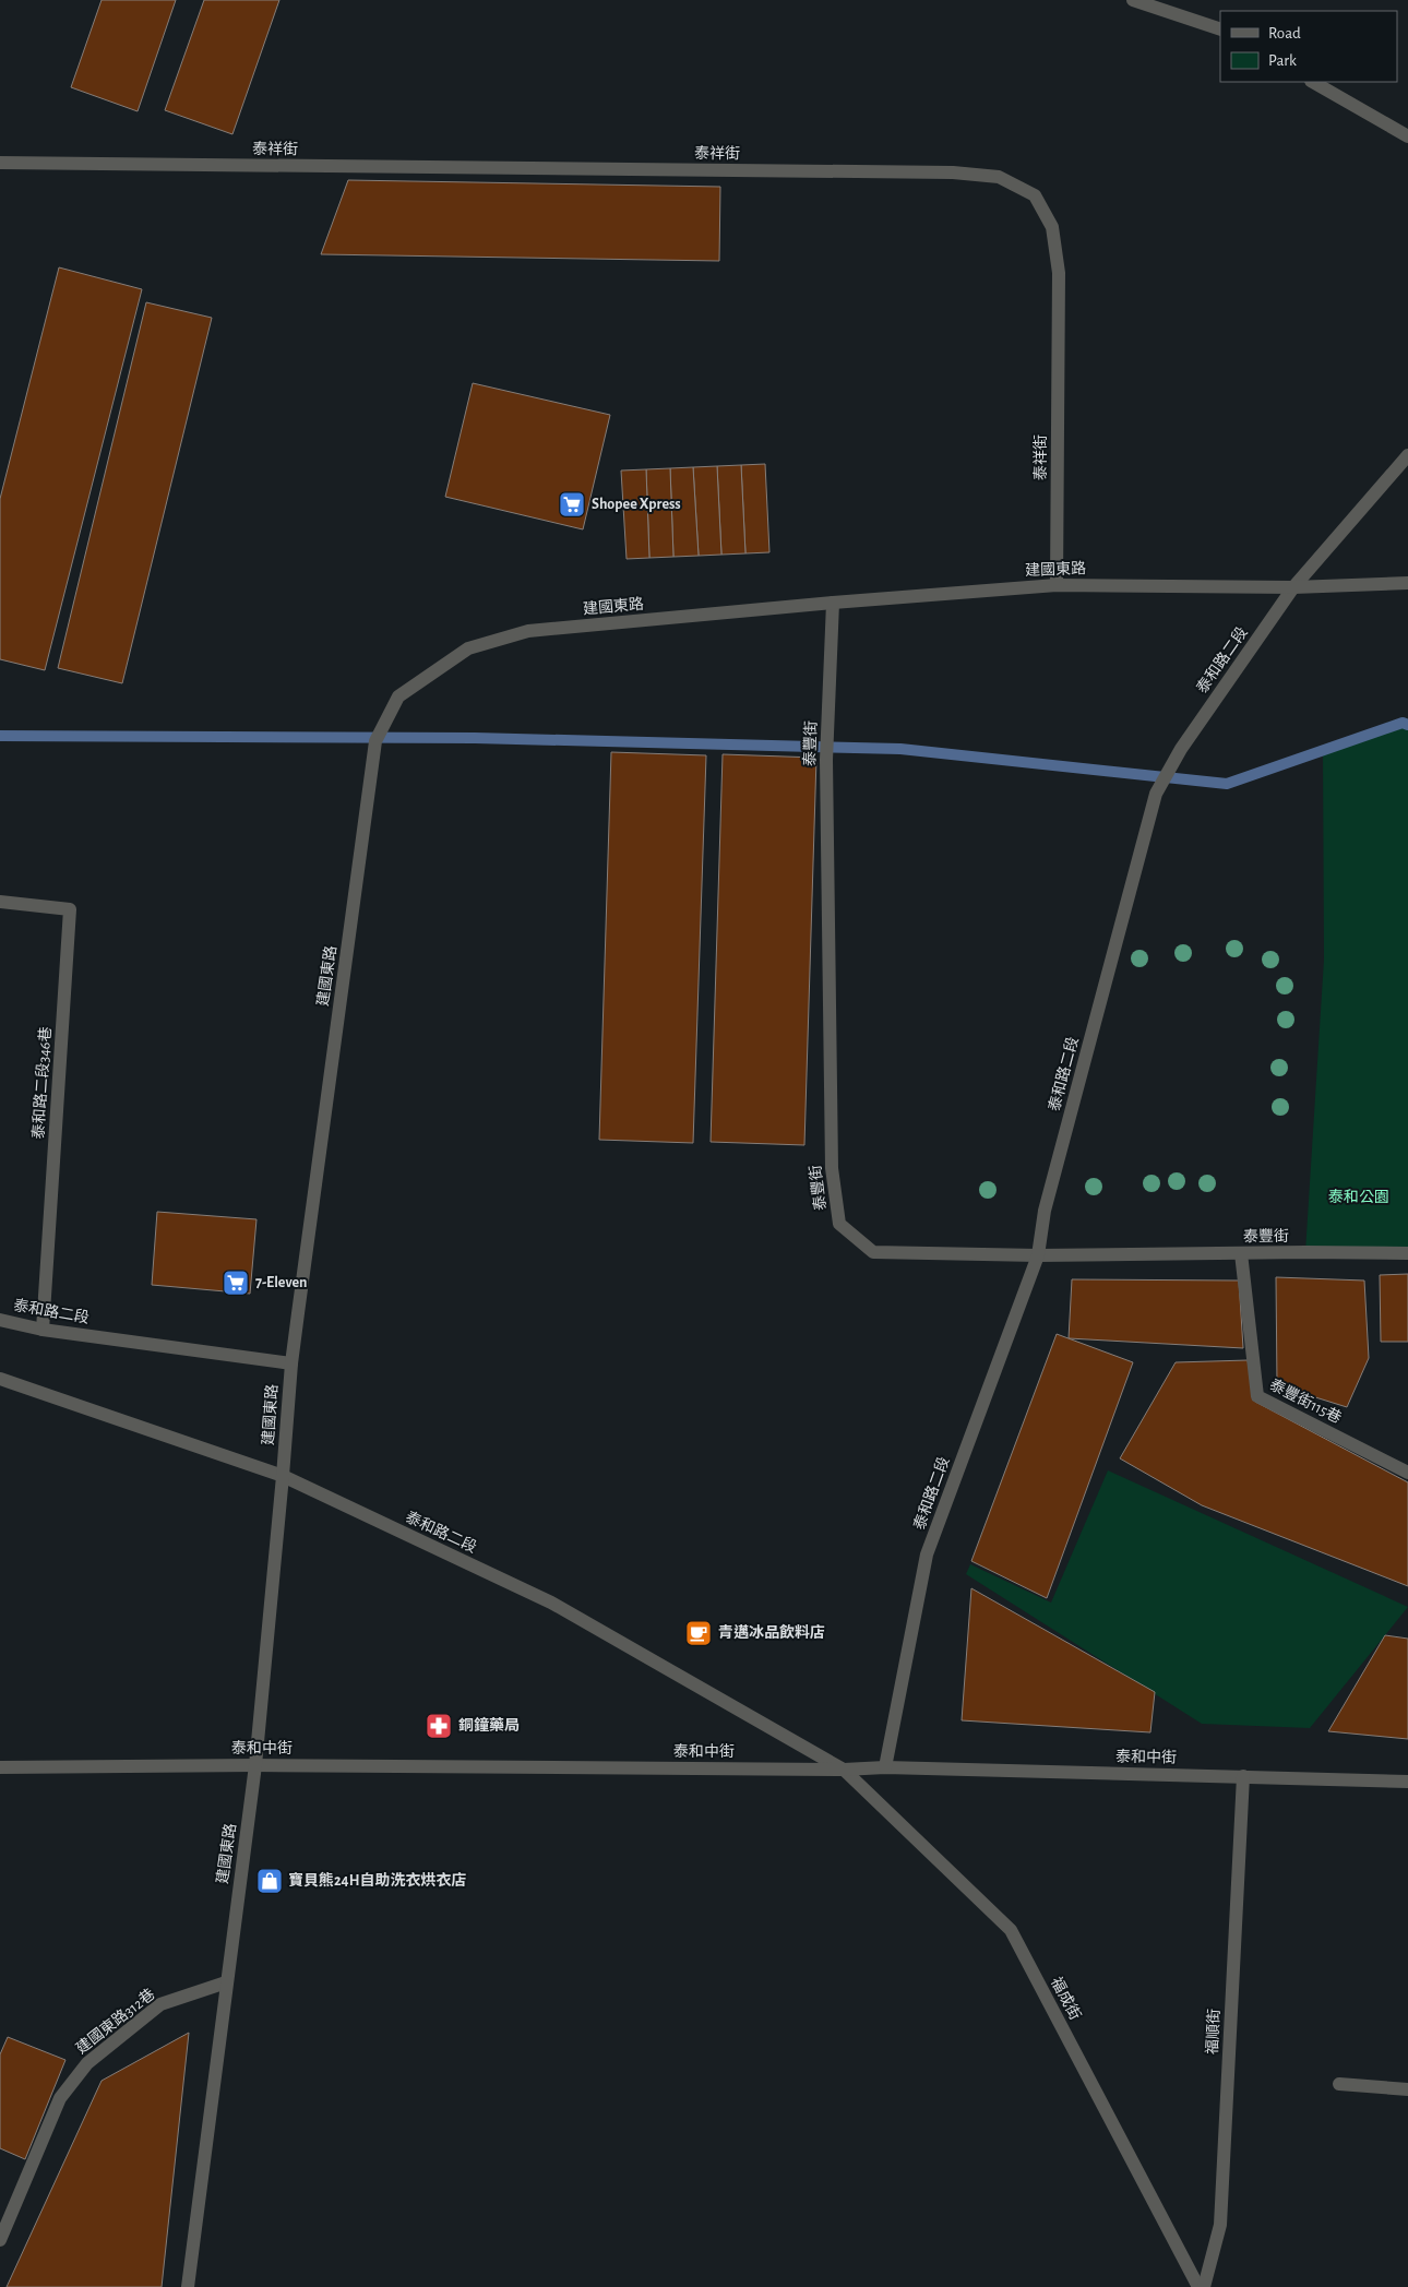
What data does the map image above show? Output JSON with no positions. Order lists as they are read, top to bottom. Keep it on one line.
{"streets":{"street":["泰祥街","建國東路","泰和路二段","泰豐街","泰和路二段346巷","泰豐街115巷","泰和中街","福成街","建國東路312巷","福順街"]},"crossings":[["泰祥街","建國東路"],["建國東路","泰和路二段"],["建國東路","泰豐街"],["建國東路","泰和中街"],["建國東路","建國東路312巷"],["泰和路二段","泰豐街"],["泰和路二段","泰和路二段346巷"],["泰和路二段","泰和中街"],["泰和路二段","福成街"],["泰豐街","泰豐街115巷"],["泰和中街","福成街"],["泰和中街","福順街"]],"parks":["泰和公園"],"places":{"supermarket":["Shopee Xpress","7-Eleven"],"cafe":["青邁冰品飲料店"],"pharmacy":["銅鐘藥局"],"shop":["寶貝熊24H自助洗衣烘衣店"]},"legend":["Road","Park"]}
